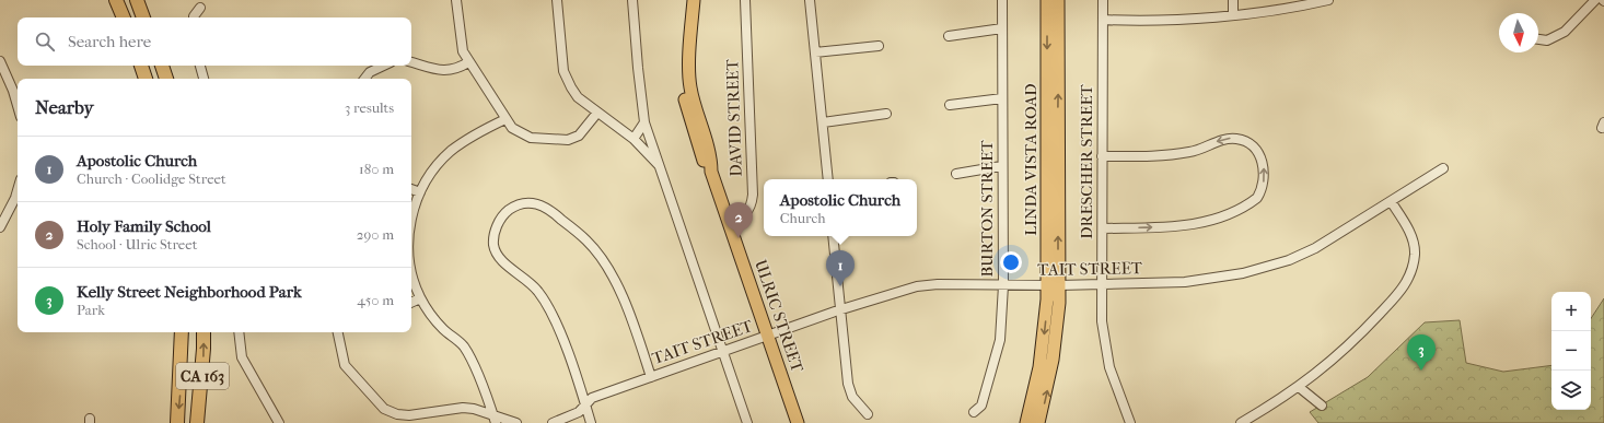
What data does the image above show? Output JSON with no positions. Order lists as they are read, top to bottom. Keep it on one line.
{"streets":{"highway":["CA 163"],"main road":["LINDA VISTA ROAD","ULRIC STREET"],"street":["DAVID STREET","DRESCHER STREET","BURTON STREET","TAIT STREET"]},"crossings":[["DAVID STREET","ULRIC STREET"],["LINDA VISTA ROAD","TAIT STREET"],["DRESCHER STREET","TAIT STREET"],["BURTON STREET","TAIT STREET"],["TAIT STREET","ULRIC STREET"]],"north":"bottom","page":{"search":"Search here","heading":["Nearby","3 results"],"list":[{"mark":"1","name":"Apostolic Church","note":"Church · Coolidge Street","value":"180 m"},{"mark":"2","name":"Holy Family School","note":"School · Ulric Street","value":"290 m"},{"mark":"3","name":"Kelly Street Neighborhood Park","note":"Park","value":"450 m"}],"popup":["Apostolic Church","Church"],"pins":["2","1","3"],"map_buttons":["+","−"]}}
